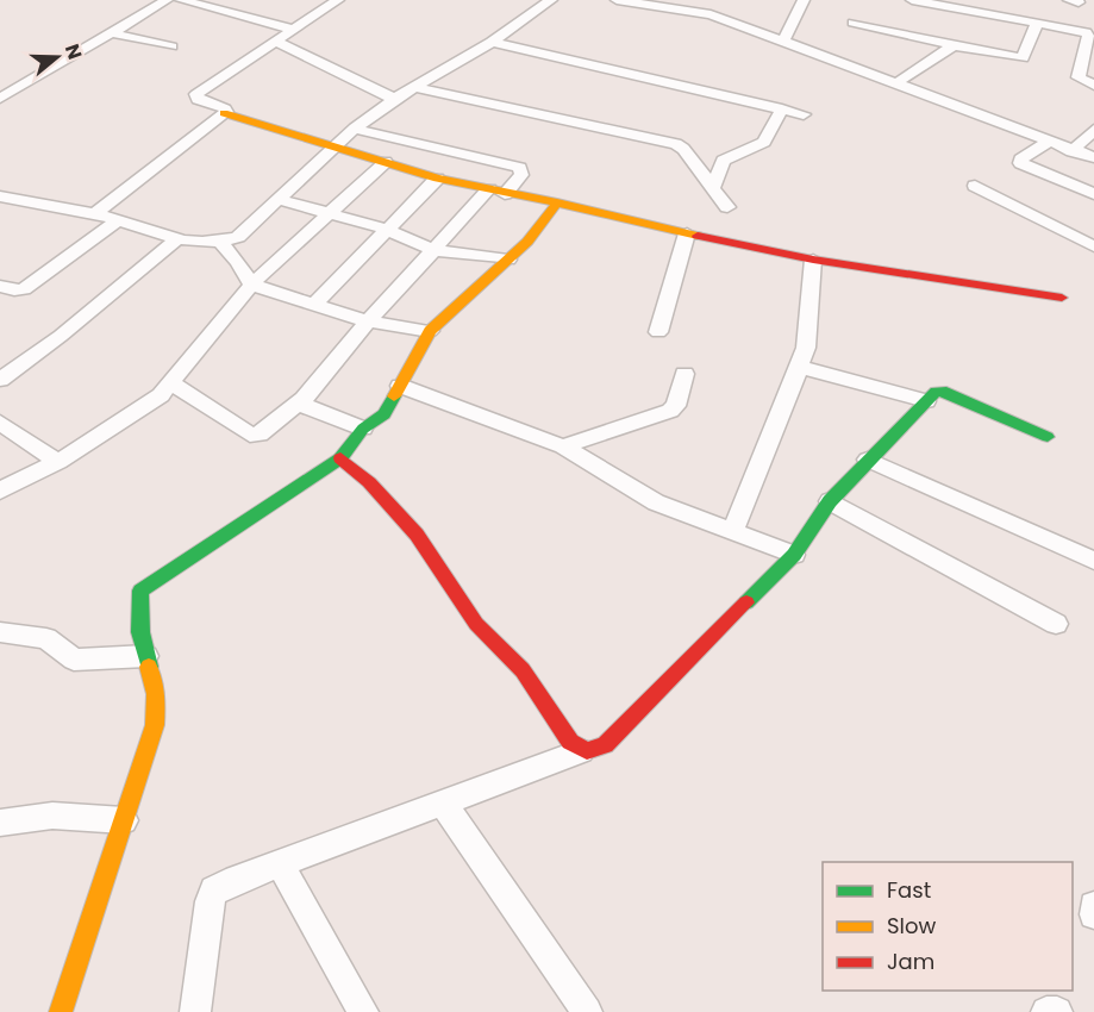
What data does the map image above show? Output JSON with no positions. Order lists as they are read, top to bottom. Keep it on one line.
{"legend":["Fast","Slow","Jam"],"north":"right"}
